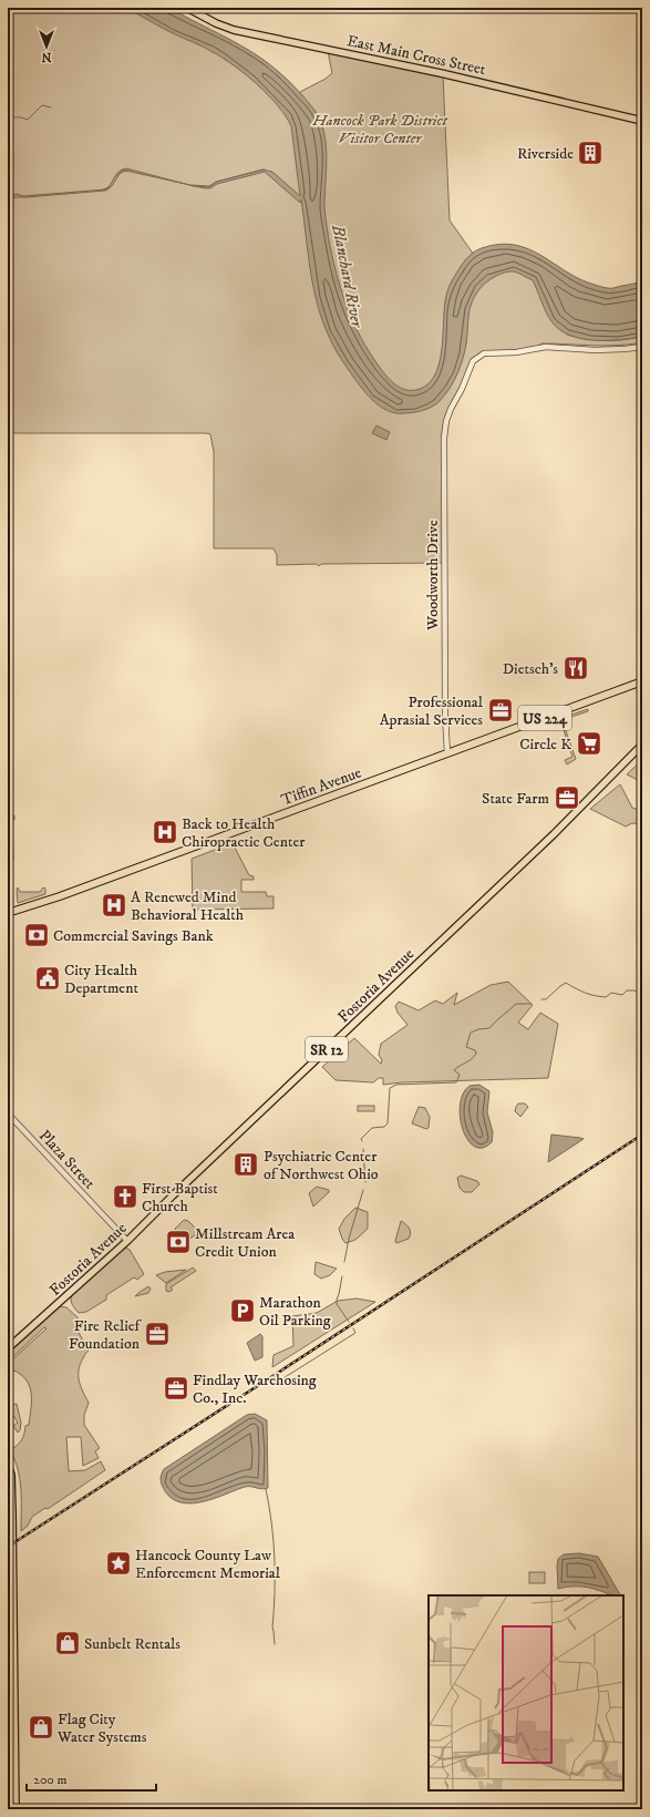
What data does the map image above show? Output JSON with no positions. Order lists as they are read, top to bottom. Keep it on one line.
{"streets":{"highway":["US 224","Tiffin Avenue"],"main road":["East Main Cross Street","Fostoria Avenue","SR 12"],"street":["Woodworth Drive","Plaza Street"]},"crossings":[["Woodworth Drive","Tiffin Avenue"],["Fostoria Avenue","Plaza Street"]],"water":["Blanchard River"],"parks":["Hancock Park District Visitor Center"],"places":{"building":["Riverside","Psychiatric Center of Northwest Ohio"],"restaurant":["Dietsch's"],"office":["Professional Aprasial Services","State Farm","Fire Relief Foundation","Findlay Warehosing Co., Inc."],"supermarket":["Circle K"],"hospital":["Back to Health Chiropractic Center","A Renewed Mind Behavioral Health"],"bank":["Commercial Savings Bank","Millstream Area Credit Union"],"public building":["City Health Department"],"church":["First Baptist Church"],"parking":["Marathon Oil Parking"],"place":["Hancock County Law Enforcement Memorial"],"shop":["Sunbelt Rentals","Flag City Water Systems"]},"scale_bar":"200 m","north":"bottom"}
